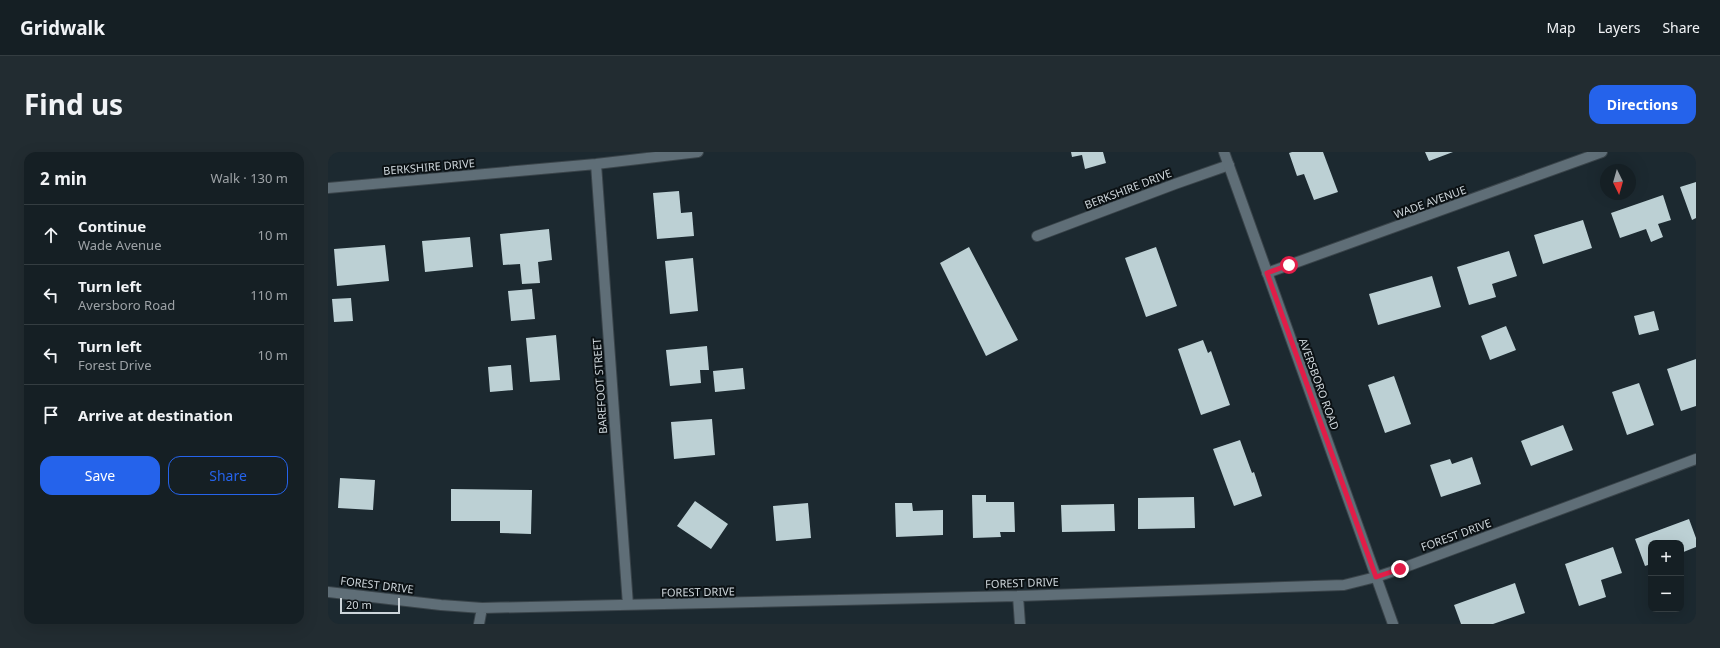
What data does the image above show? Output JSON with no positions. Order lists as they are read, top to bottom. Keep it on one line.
{"streets":{"street":["BERKSHIRE DRIVE","WADE AVENUE","AVERSBORO ROAD","BAREFOOT STREET","FOREST DRIVE"]},"crossings":[["BERKSHIRE DRIVE","AVERSBORO ROAD"],["BERKSHIRE DRIVE","BAREFOOT STREET"],["WADE AVENUE","AVERSBORO ROAD"],["AVERSBORO ROAD","FOREST DRIVE"],["BAREFOOT STREET","FOREST DRIVE"]],"scale_bar":"20 m","north":"bottom","page":{"header":"Gridwalk","nav":["Map","Layers","Share"],"title":"Find us","buttons":["Directions",["Save","Share"]],"heading":["2 min","Walk · 130 m"],"list":[["Continue","Wade Avenue","10 m"],["Turn left","Aversboro Road","110 m"],["Turn left","Forest Drive","10 m"],"Arrive at destination"],"map_buttons":["+","−"],"scale":"20 m"}}
